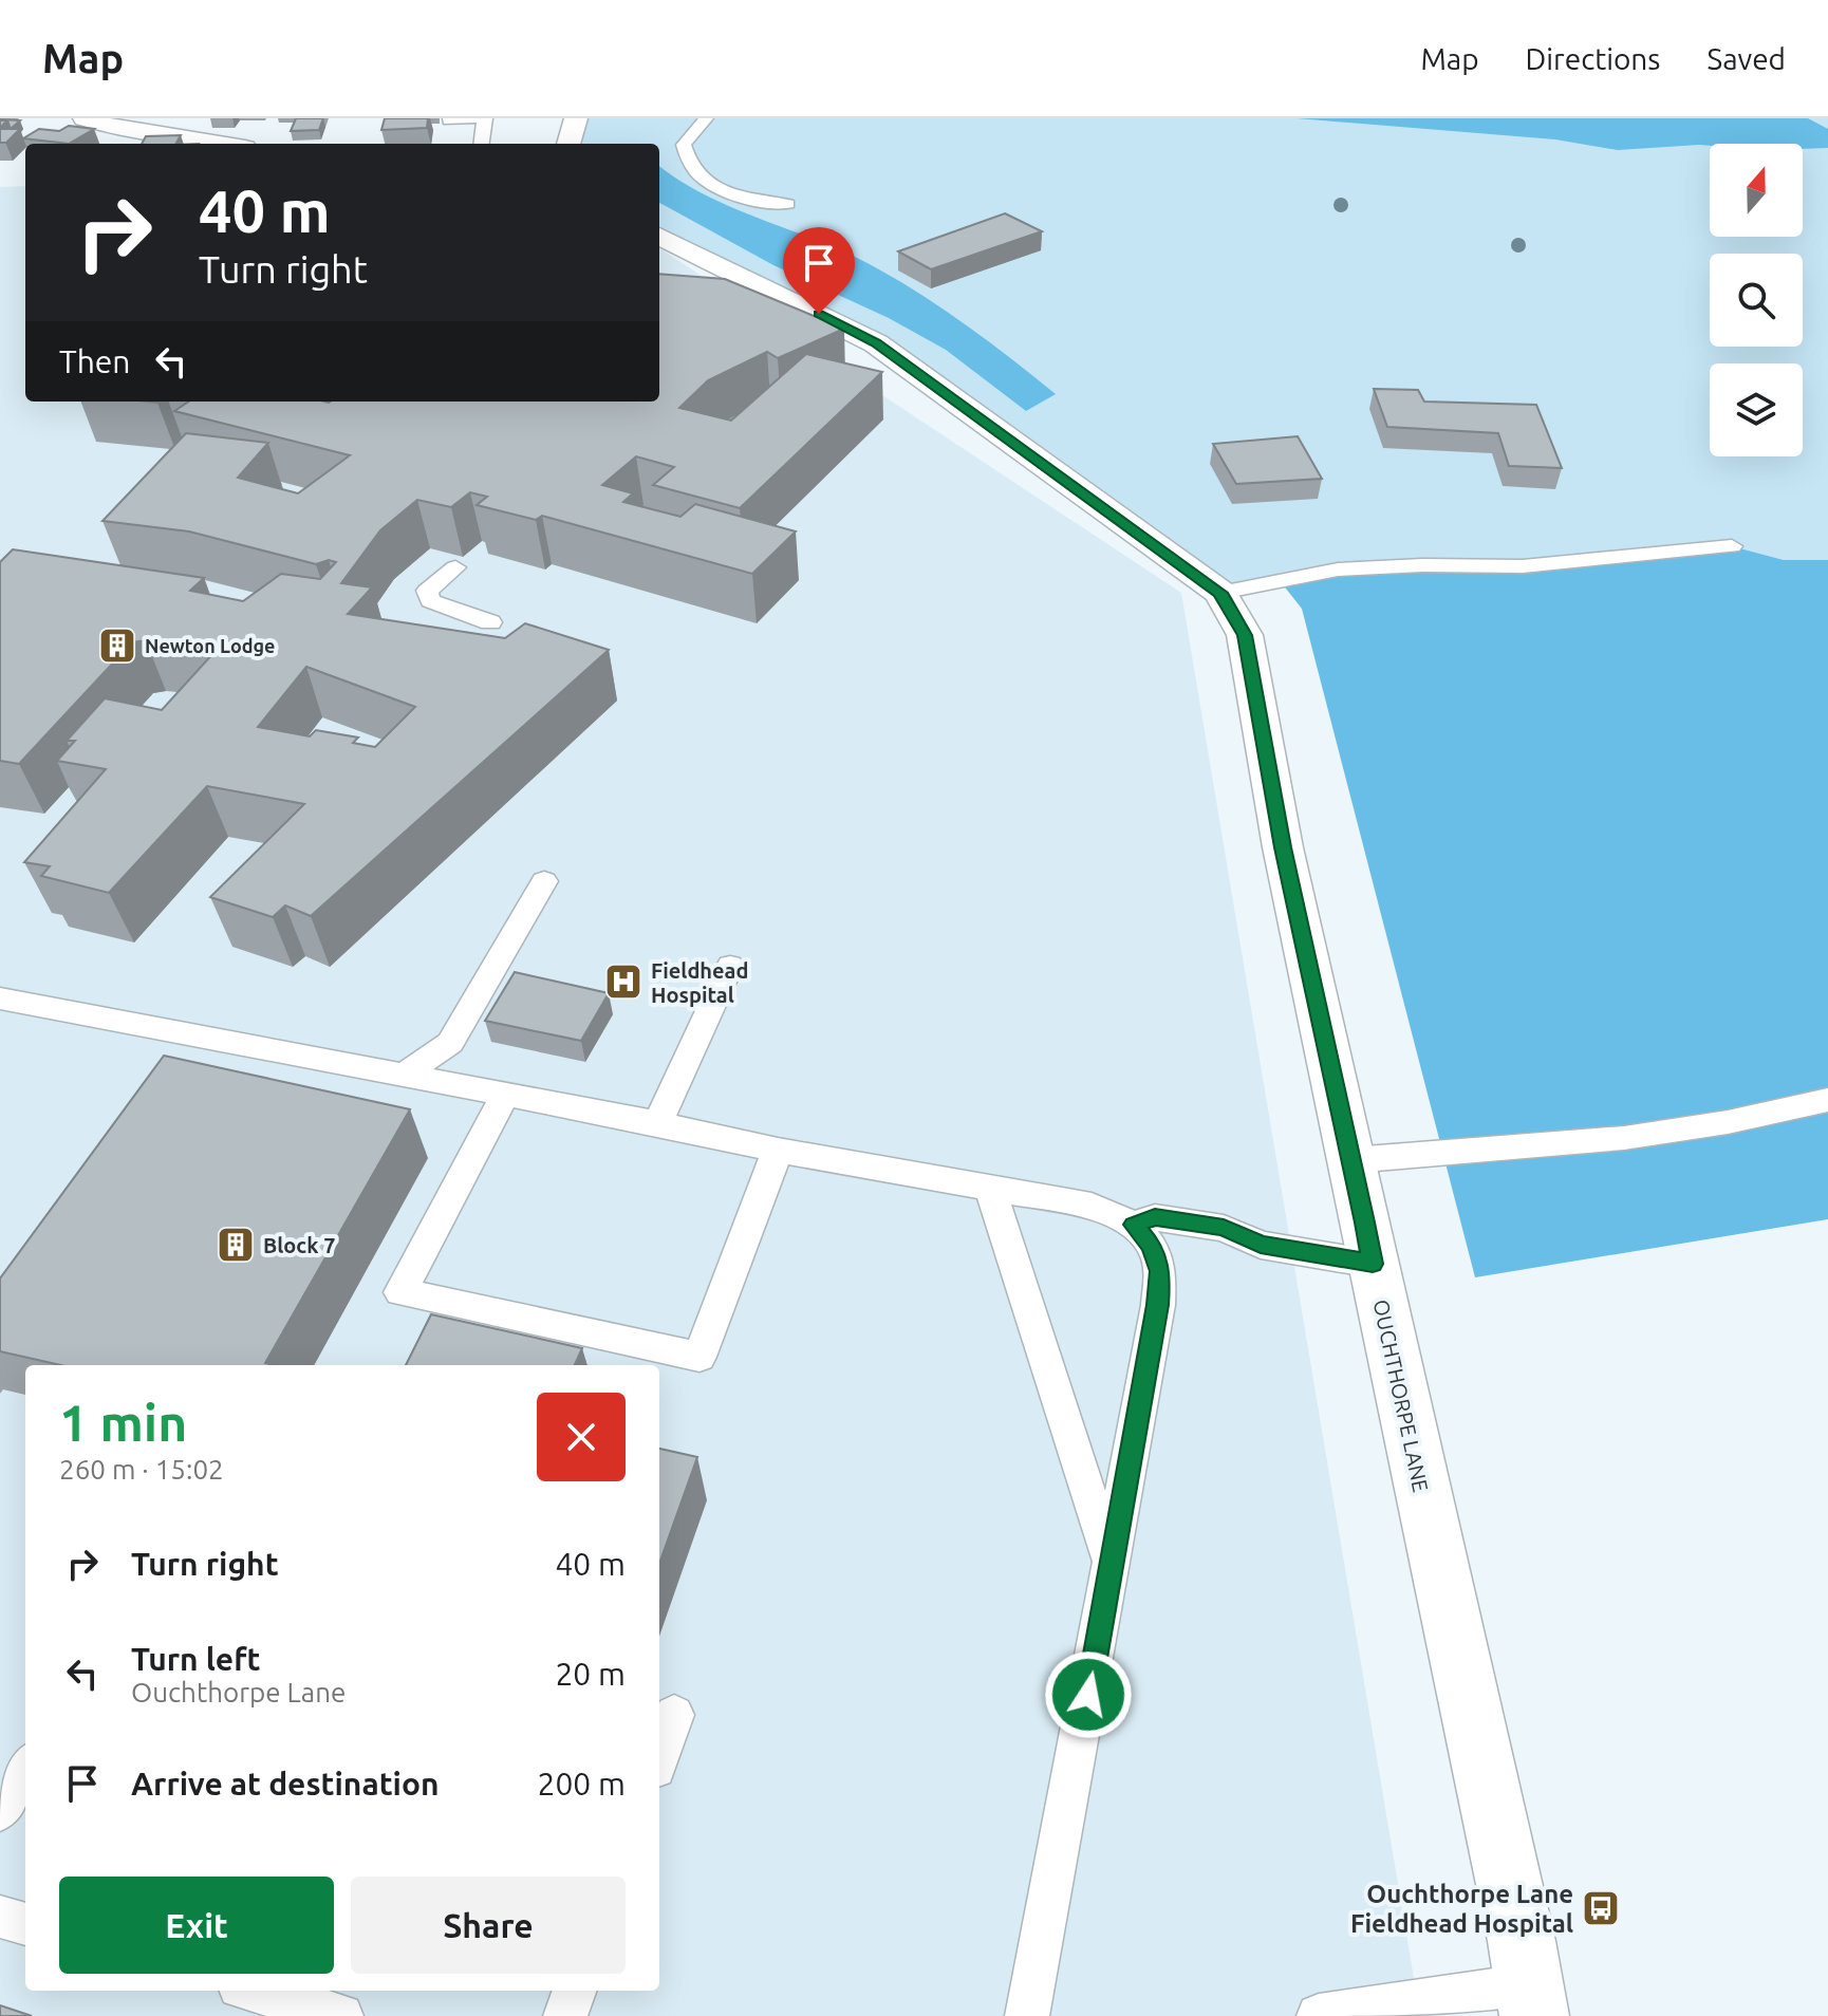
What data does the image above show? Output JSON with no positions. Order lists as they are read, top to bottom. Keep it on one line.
{"streets":{"street":["OUCHTHORPE LANE"]},"places":{"building":["Newton Lodge","Block 7"],"hospital":["Fieldhead Hospital"],"bus stop":["Ouchthorpe Lane Fieldhead Hospital"]},"north":"top","page":{"header":"Map","nav":["Map","Directions","Saved"],"turn":["40 m","Turn right"],"then":"Then","heading":["1 min","260 m · 15:02"],"list":[{"name":"Turn right","value":"40 m"},{"name":"Turn left","note":"Ouchthorpe Lane","value":"20 m"},{"name":"Arrive at destination","value":"200 m"}],"buttons":["Exit","Share"]}}
